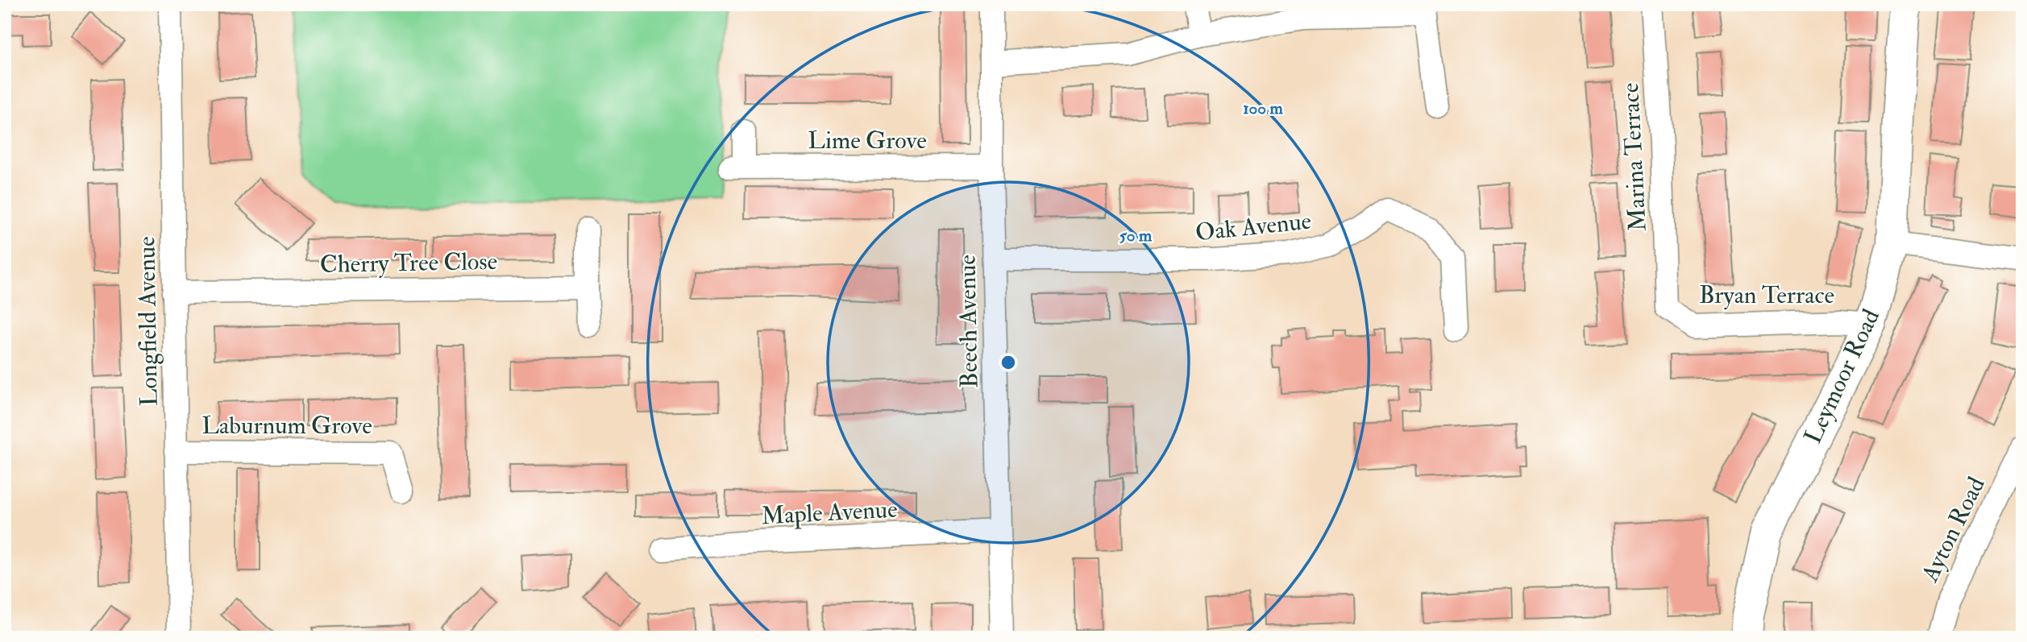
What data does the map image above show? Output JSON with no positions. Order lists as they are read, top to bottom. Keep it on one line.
{"streets":{"street":["Lime Grove","Marina Terrace","Oak Avenue","Cherry Tree Close","Bryan Terrace","Longfield Avenue","Beech Avenue","Leymoor Road","Laburnum Grove","Maple Avenue","Ayton Road"]},"crossings":[["Lime Grove","Beech Avenue"],["Marina Terrace","Bryan Terrace"],["Oak Avenue","Beech Avenue"],["Cherry Tree Close","Longfield Avenue"],["Bryan Terrace","Leymoor Road"],["Longfield Avenue","Laburnum Grove"],["Beech Avenue","Maple Avenue"]],"rings":["100 m","50 m"]}
